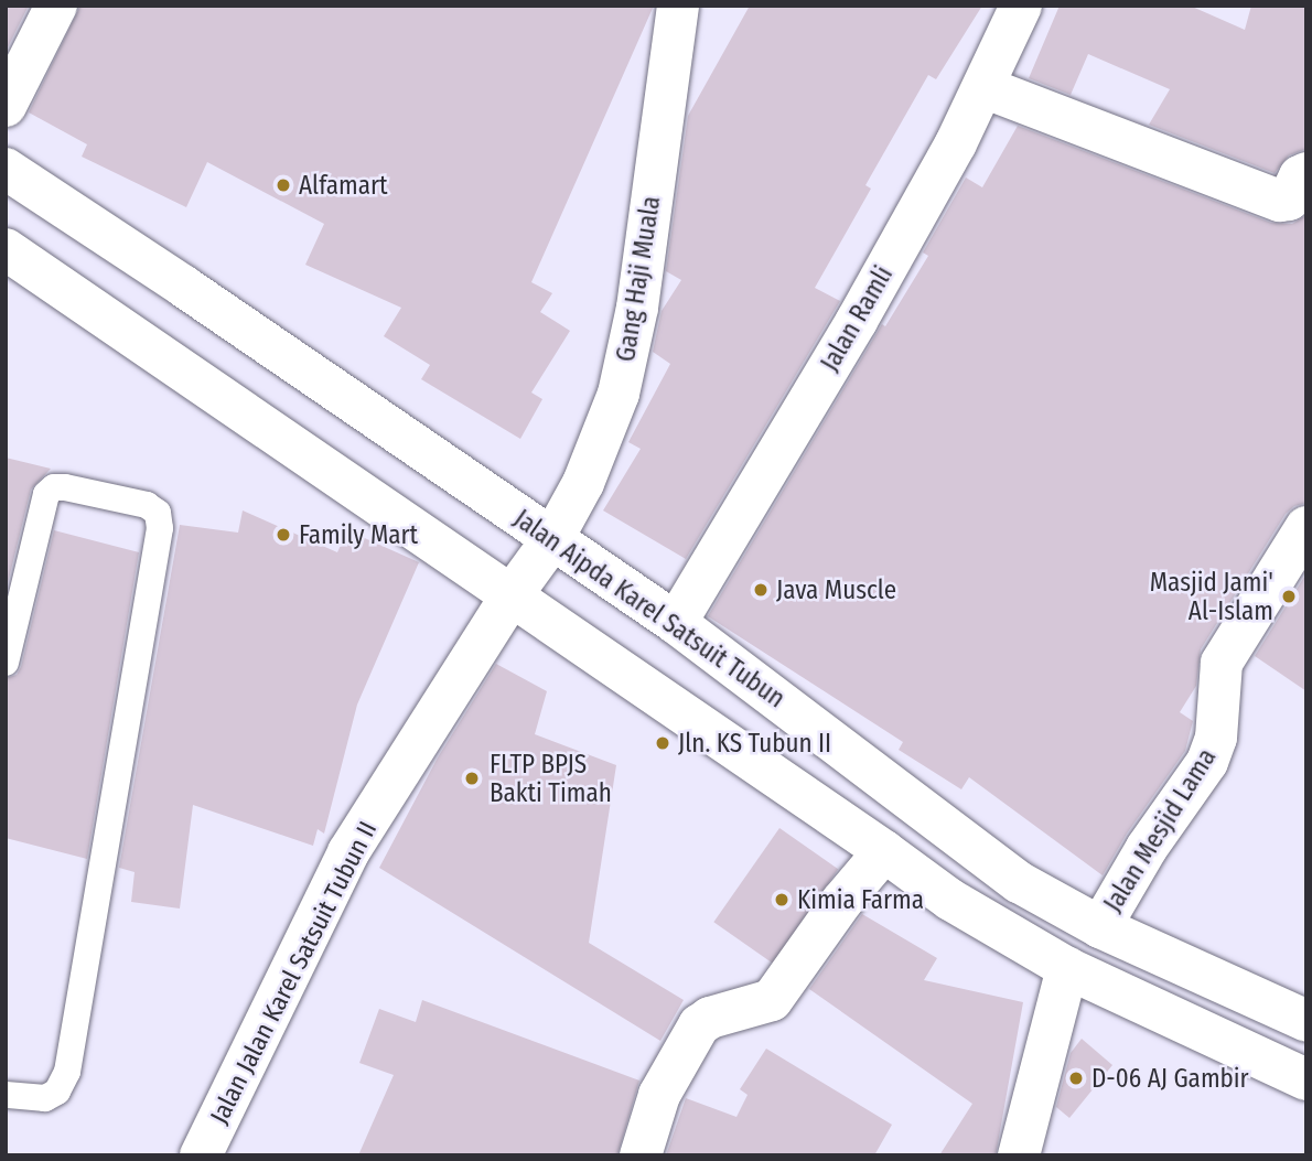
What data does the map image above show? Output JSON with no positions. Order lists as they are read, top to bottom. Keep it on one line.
{"streets":{"street":["Gang Haji Muala","Jalan Ramli","Jalan Aipda Karel Satsuit Tubun","Jalan Mesjid Lama","Jalan Jalan Karel Satsuit Tubun II"]},"crossings":[["Gang Haji Muala","Jalan Aipda Karel Satsuit Tubun"],["Gang Haji Muala","Jalan Jalan Karel Satsuit Tubun II"],["Jalan Ramli","Jalan Aipda Karel Satsuit Tubun"],["Jalan Aipda Karel Satsuit Tubun","Jalan Mesjid Lama"]],"places":["Alfamart","Family Mart","Java Muscle","Masjid Jami' Al-Islam","Jln. KS Tubun II","FLTP BPJS Bakti Timah","Kimia Farma","D-06 AJ Gambir"]}
